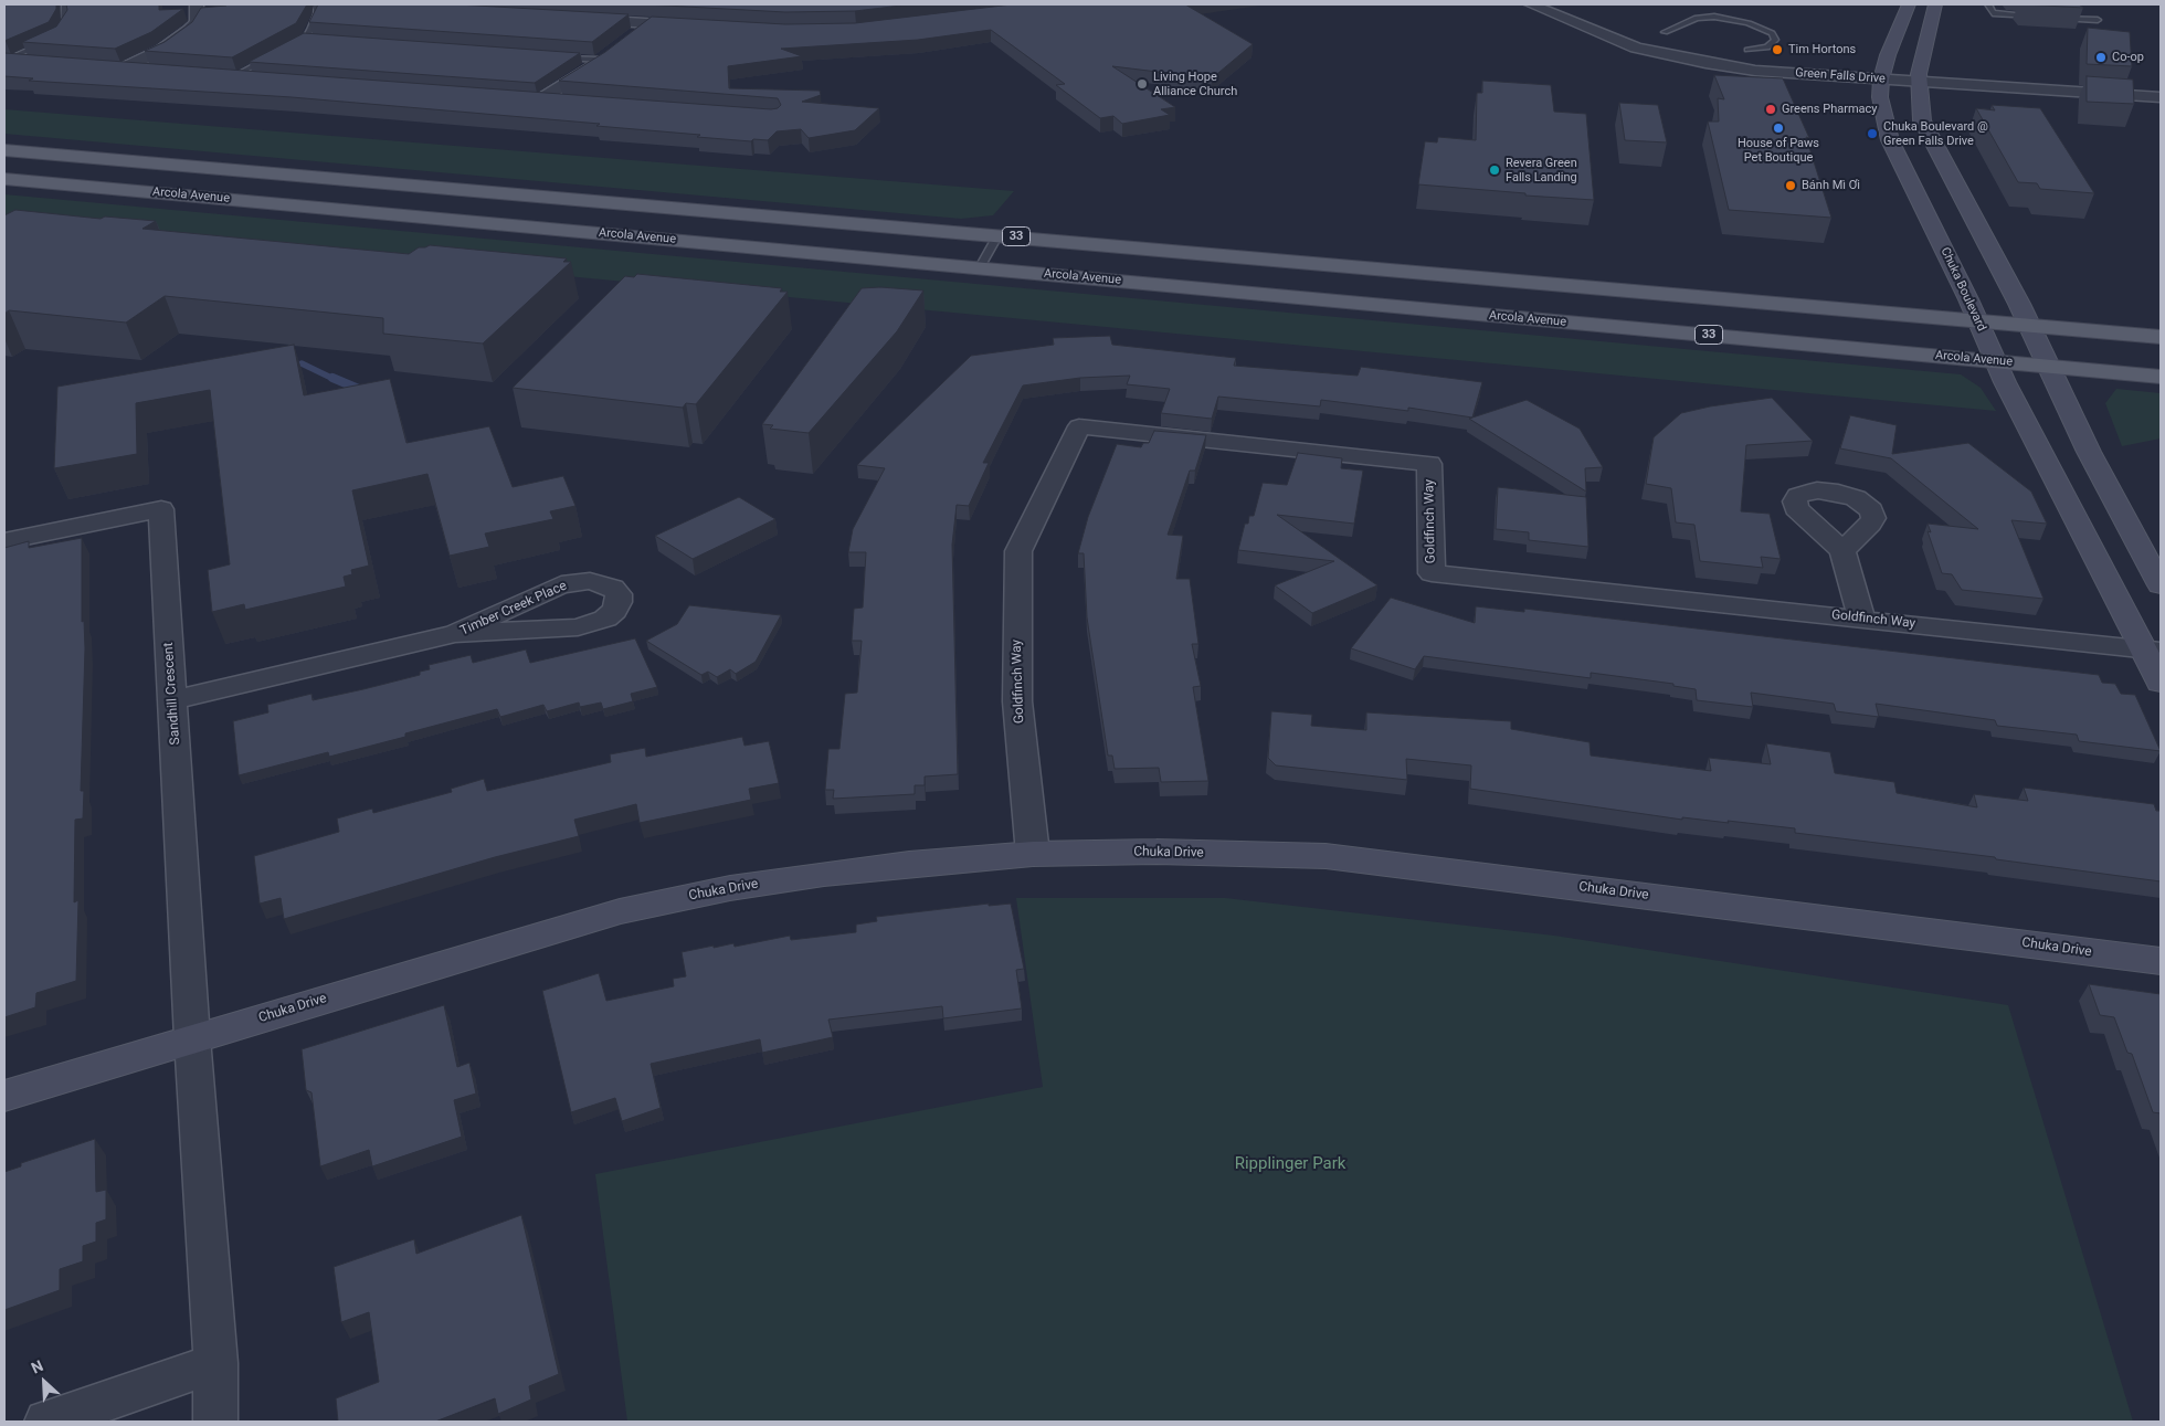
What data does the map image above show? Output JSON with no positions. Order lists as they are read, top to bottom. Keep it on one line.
{"streets":{"main road":["Arcola Avenue","33"],"street":["Green Falls Drive","Chuka Boulevard","Goldfinch Way","Timber Creek Place","Sandhill Crescent","Chuka Drive"]},"crossings":[["Green Falls Drive","Chuka Boulevard"],["Arcola Avenue","Chuka Boulevard"],["33","Chuka Boulevard"],["Chuka Boulevard","Goldfinch Way"],["Goldfinch Way","Chuka Drive"],["Timber Creek Place","Sandhill Crescent"],["Sandhill Crescent","Chuka Drive"]],"parks":["Ripplinger Park"],"places":["Tim Hortons","Co-op","Living Hope Alliance Church","Greens Pharmacy","House of Paws Pet Boutique","Chuka Boulevard @ Green Falls Drive","Revera Green Falls Landing","Bánh Mì Ơi"],"north":"top left"}
